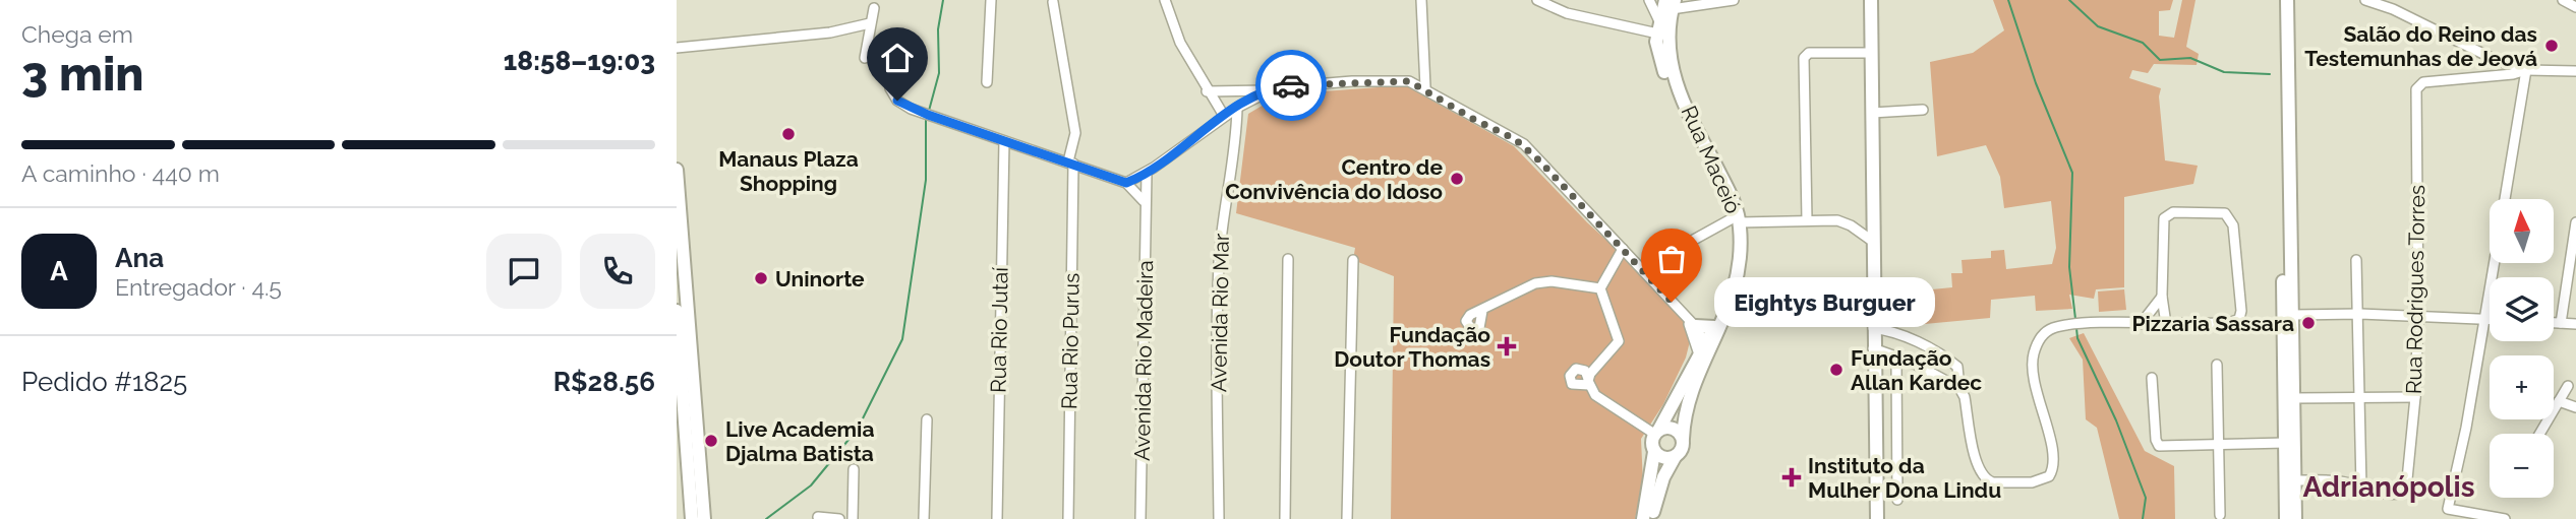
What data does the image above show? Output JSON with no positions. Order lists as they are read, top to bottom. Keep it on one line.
{"streets":{"main road":["Rua Maceió"],"street":["Rua Rodrigues Torres","Avenida Rio Mar","Rua Rio Jutaí","Rua Rio Purus","Avenida Rio Madeira"]},"districts":["Adrianópolis"],"places":{"other":["Salão do Reino das Testemunhas de Jeová","Manaus Plaza Shopping","Centro de Convivência do Idoso","Uninorte","Eightys Burguer","Pizzaria Sassara","Fundação Allan Kardec","Live Academia Djalma Batista"],"health":["Fundação Doutor Thomas","Instituto da Mulher Dona Lindu"]},"north":"top","page":{"heading":["3 min","Chega em","18:58–19:03"],"panel":["Ana","Entregador · 4.5","Pedido #1825","R$28.56"],"bar":"A caminho · 440 m","map_buttons":["+","−"],"round":"A","bubble":"Eightys Burguer"}}
